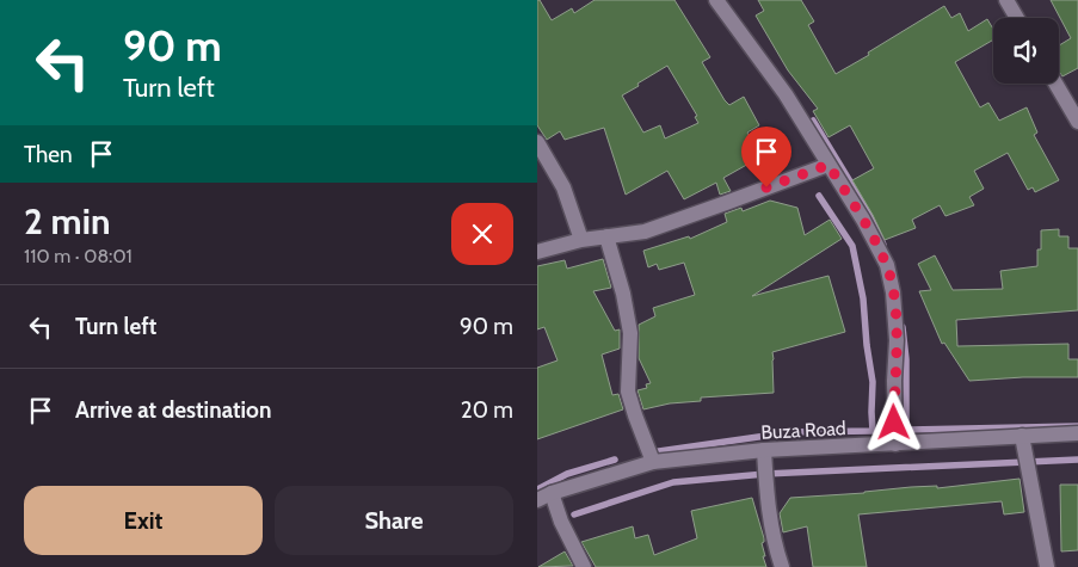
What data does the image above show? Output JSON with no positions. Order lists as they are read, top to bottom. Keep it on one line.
{"streets":{"street":["Buza Road"]},"page":{"turn":["90 m","Turn left"],"then":"Then","heading":["2 min","110 m · 08:01"],"list":[{"name":"Turn left","value":"90 m"},{"name":"Arrive at destination","value":"20 m"}],"buttons":["Exit","Share"]}}
